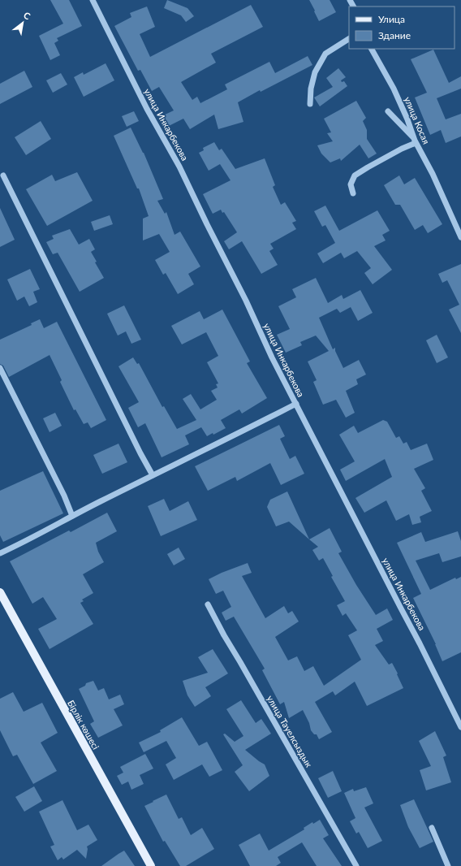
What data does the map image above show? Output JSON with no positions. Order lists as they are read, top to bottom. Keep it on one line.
{"streets":{"main road":["Бірлік көшесі"],"street":["улица Косая","улица Инкарбекова","улица Тауелсыздык"]},"legend":["Улица","Здание"],"north":"top right"}
